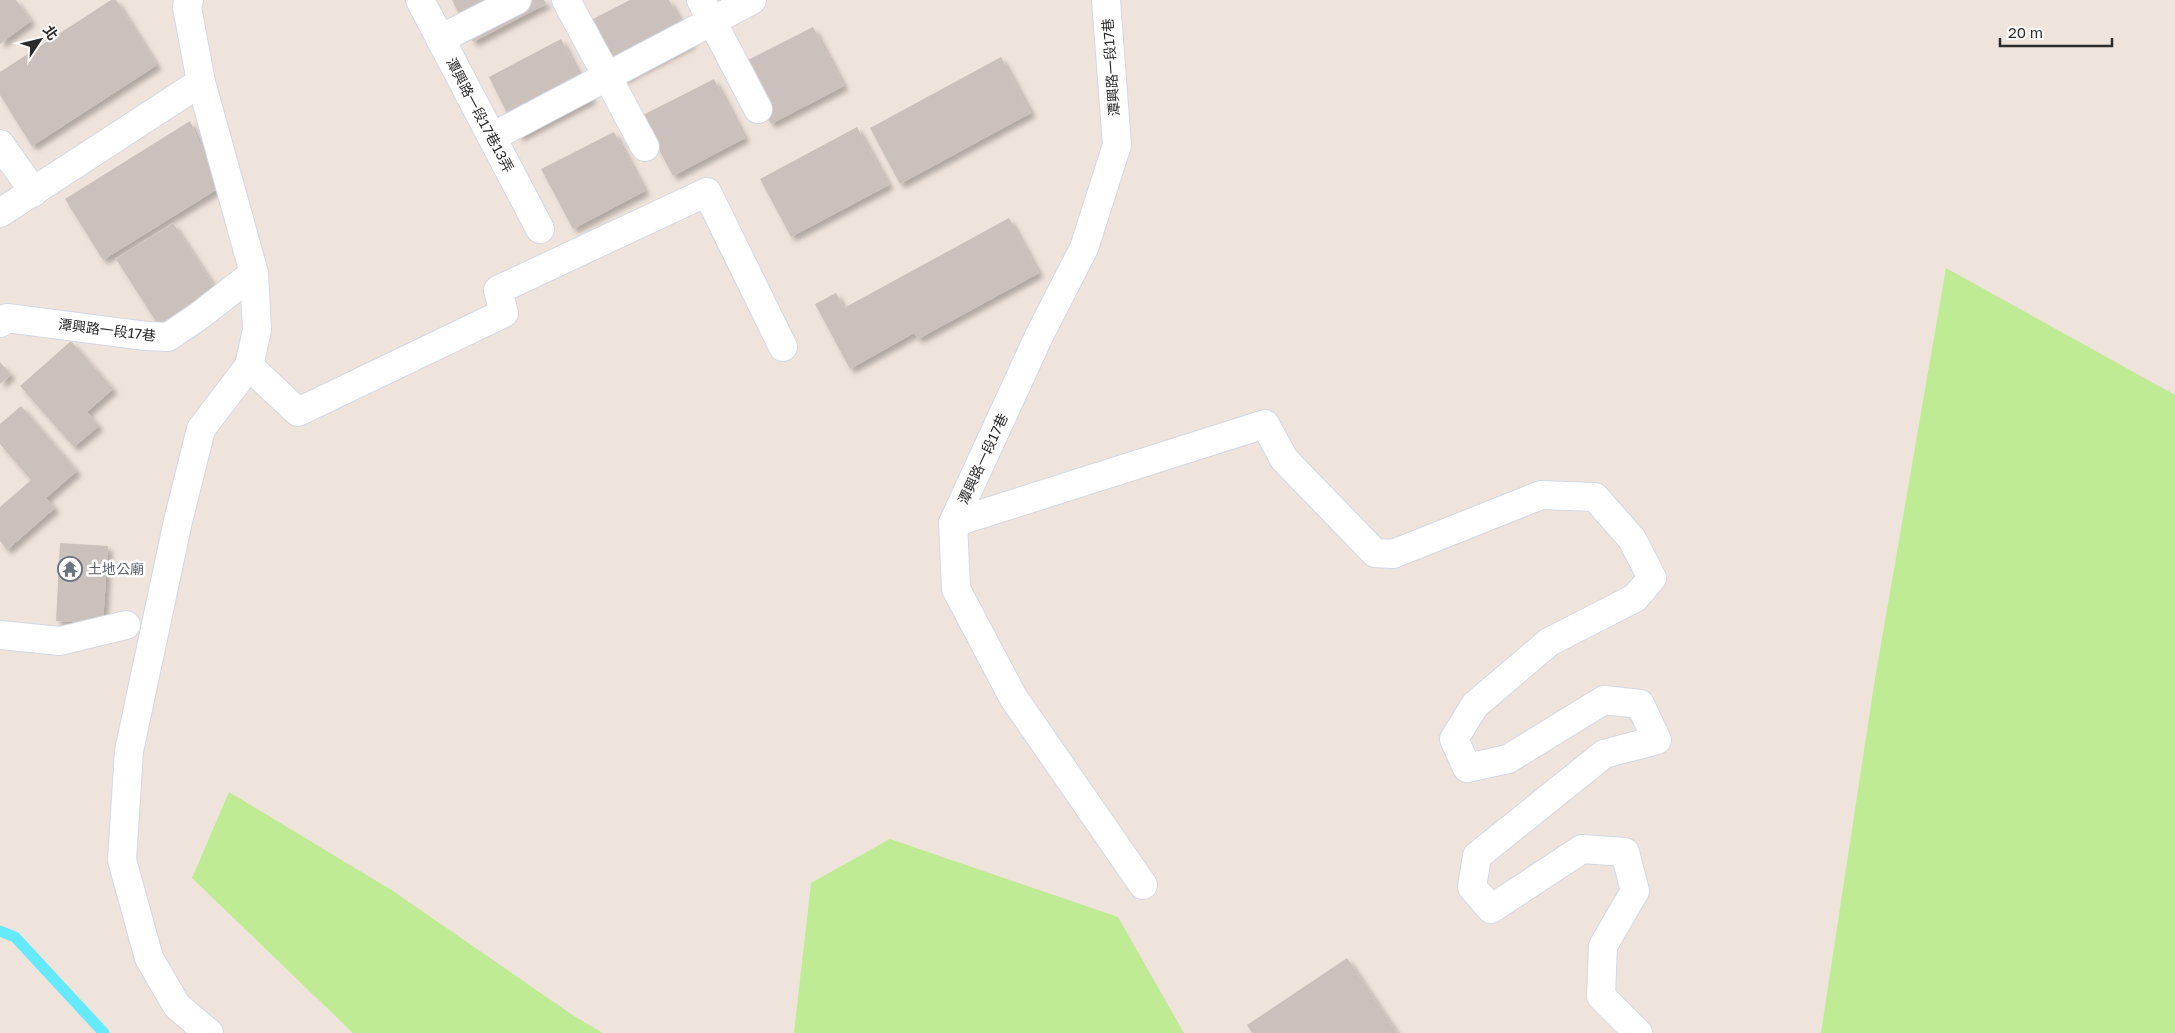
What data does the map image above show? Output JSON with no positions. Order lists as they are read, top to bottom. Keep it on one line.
{"streets":{"street":["潭興路一段17巷","潭興路一段17巷13弄"]},"places":{"temple":["土地公廟"]},"scale_bar":"20 m","north":"top right"}
